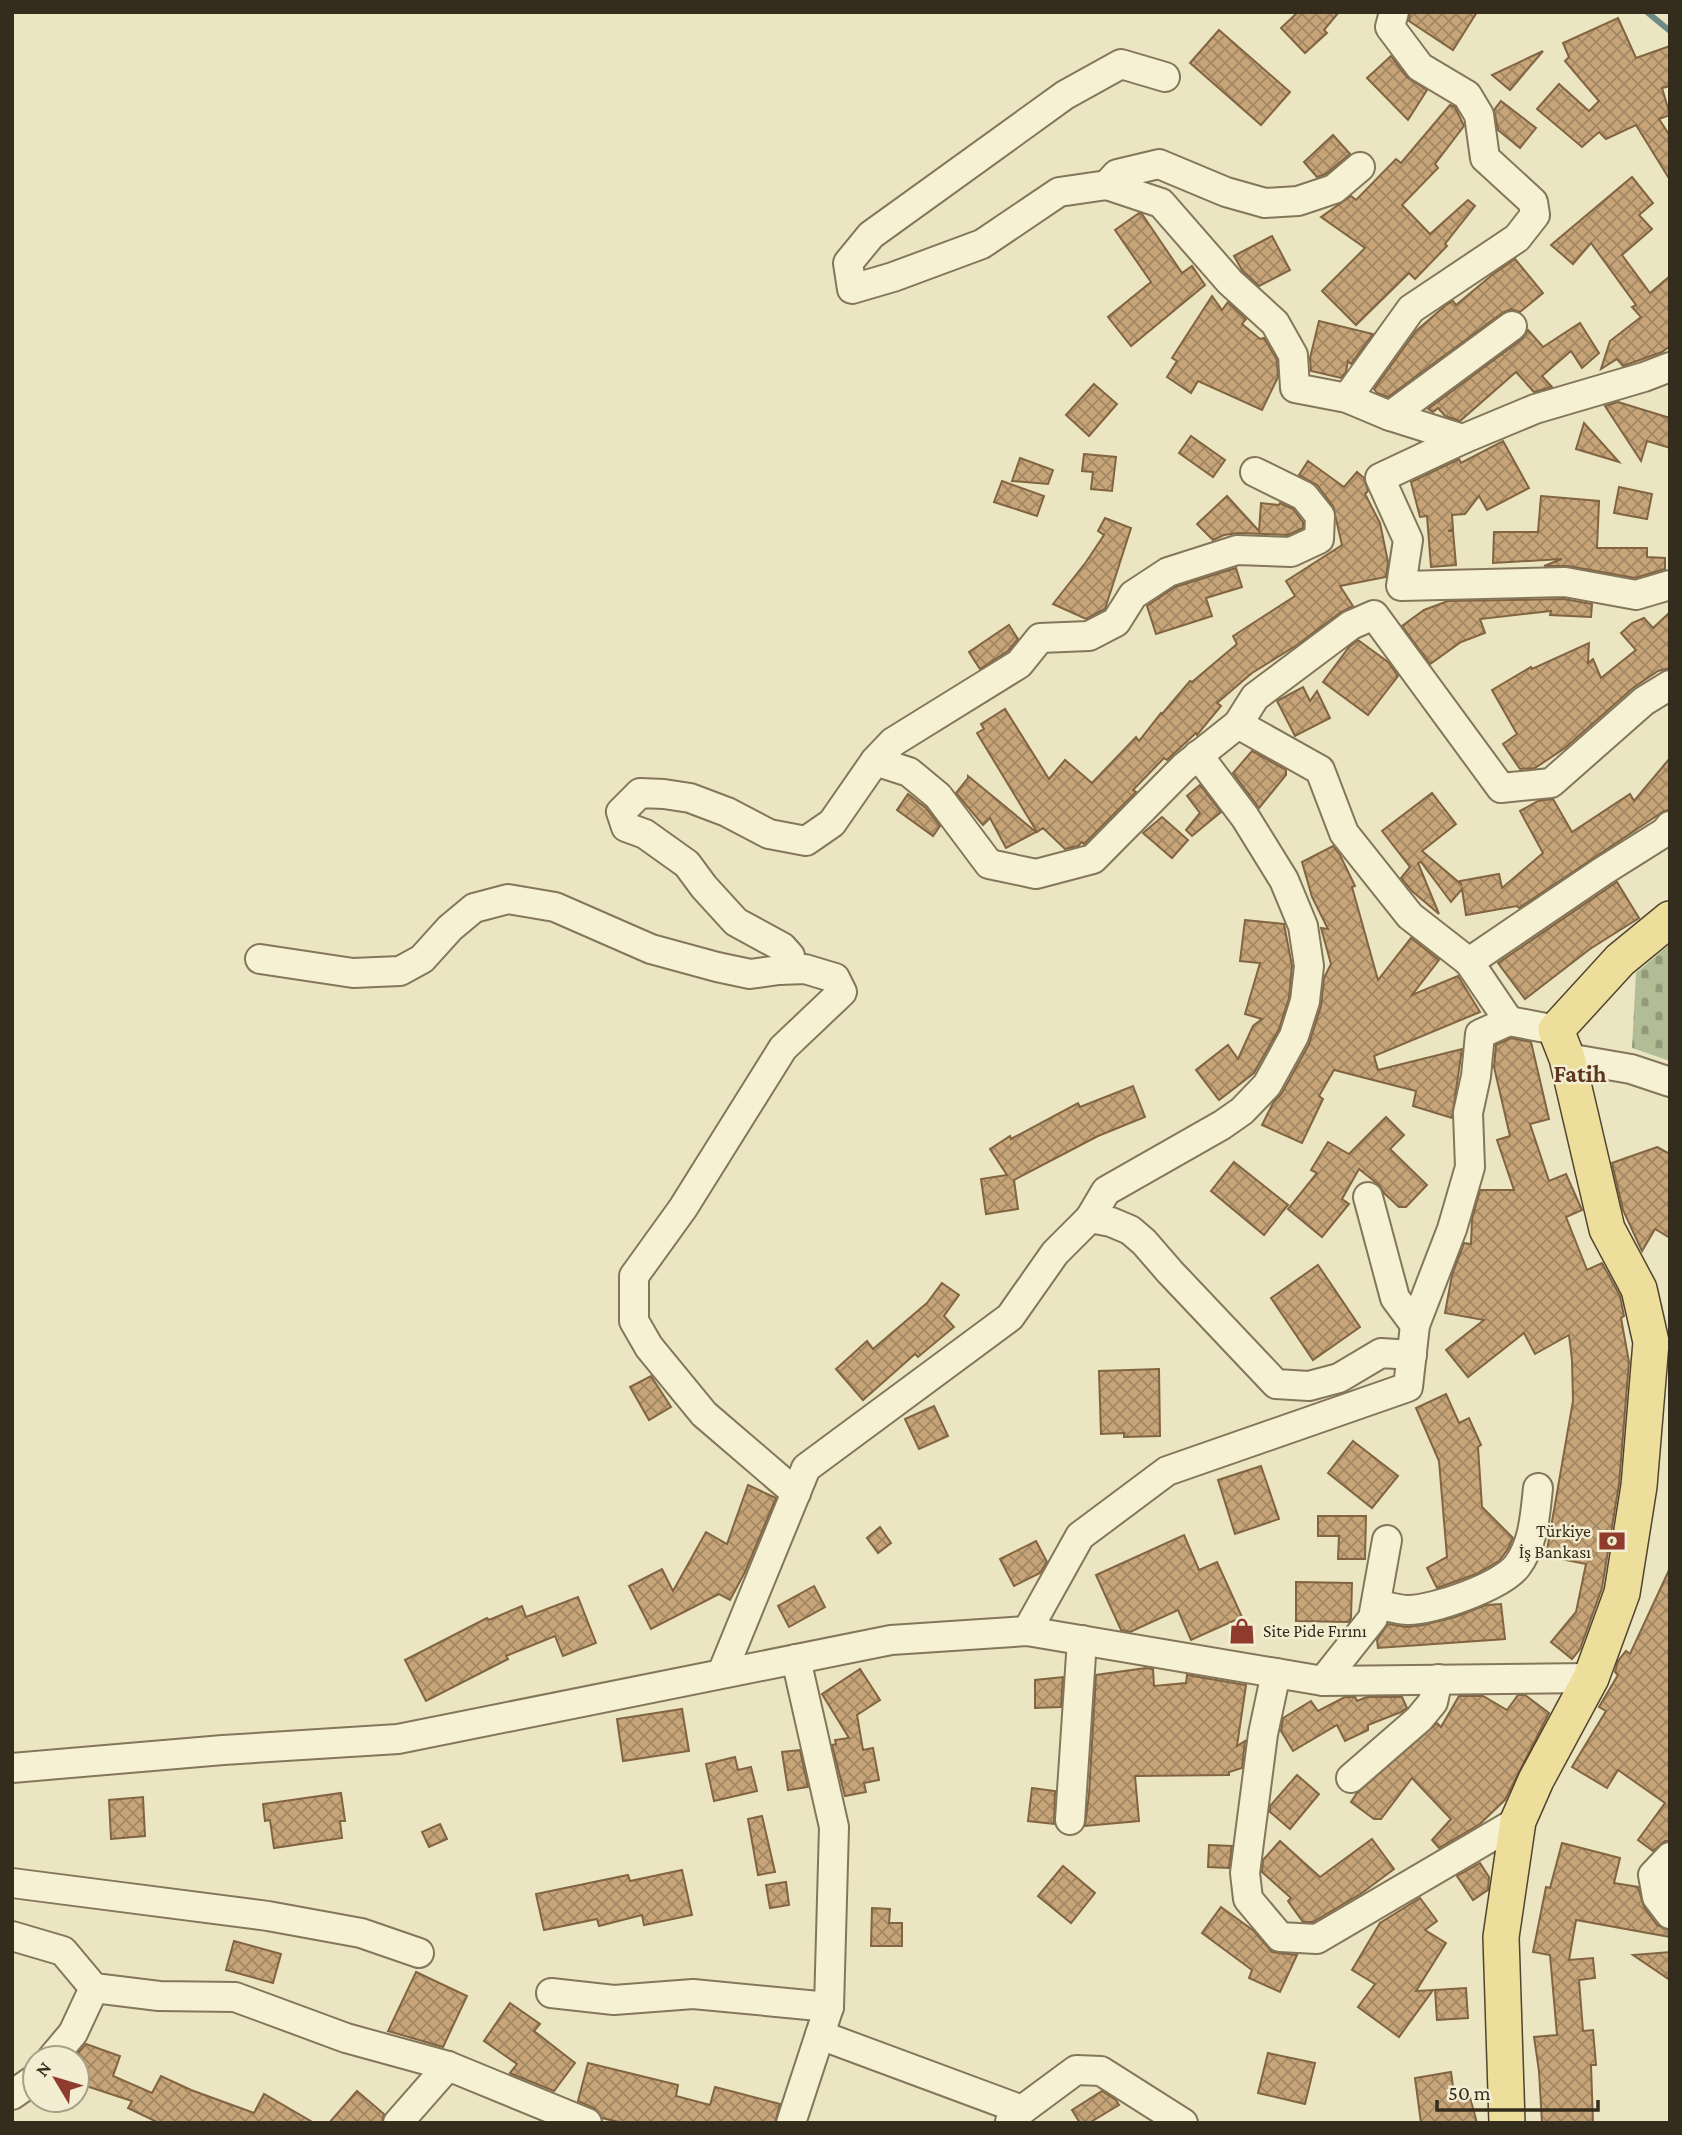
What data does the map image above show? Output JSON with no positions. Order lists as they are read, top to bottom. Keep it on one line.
{"districts":["Fatih"],"places":{"bank":["Türkiye İş Bankası"],"shop":["Site Pide Fırını"]},"scale_bar":"50 m","north":"top left"}
